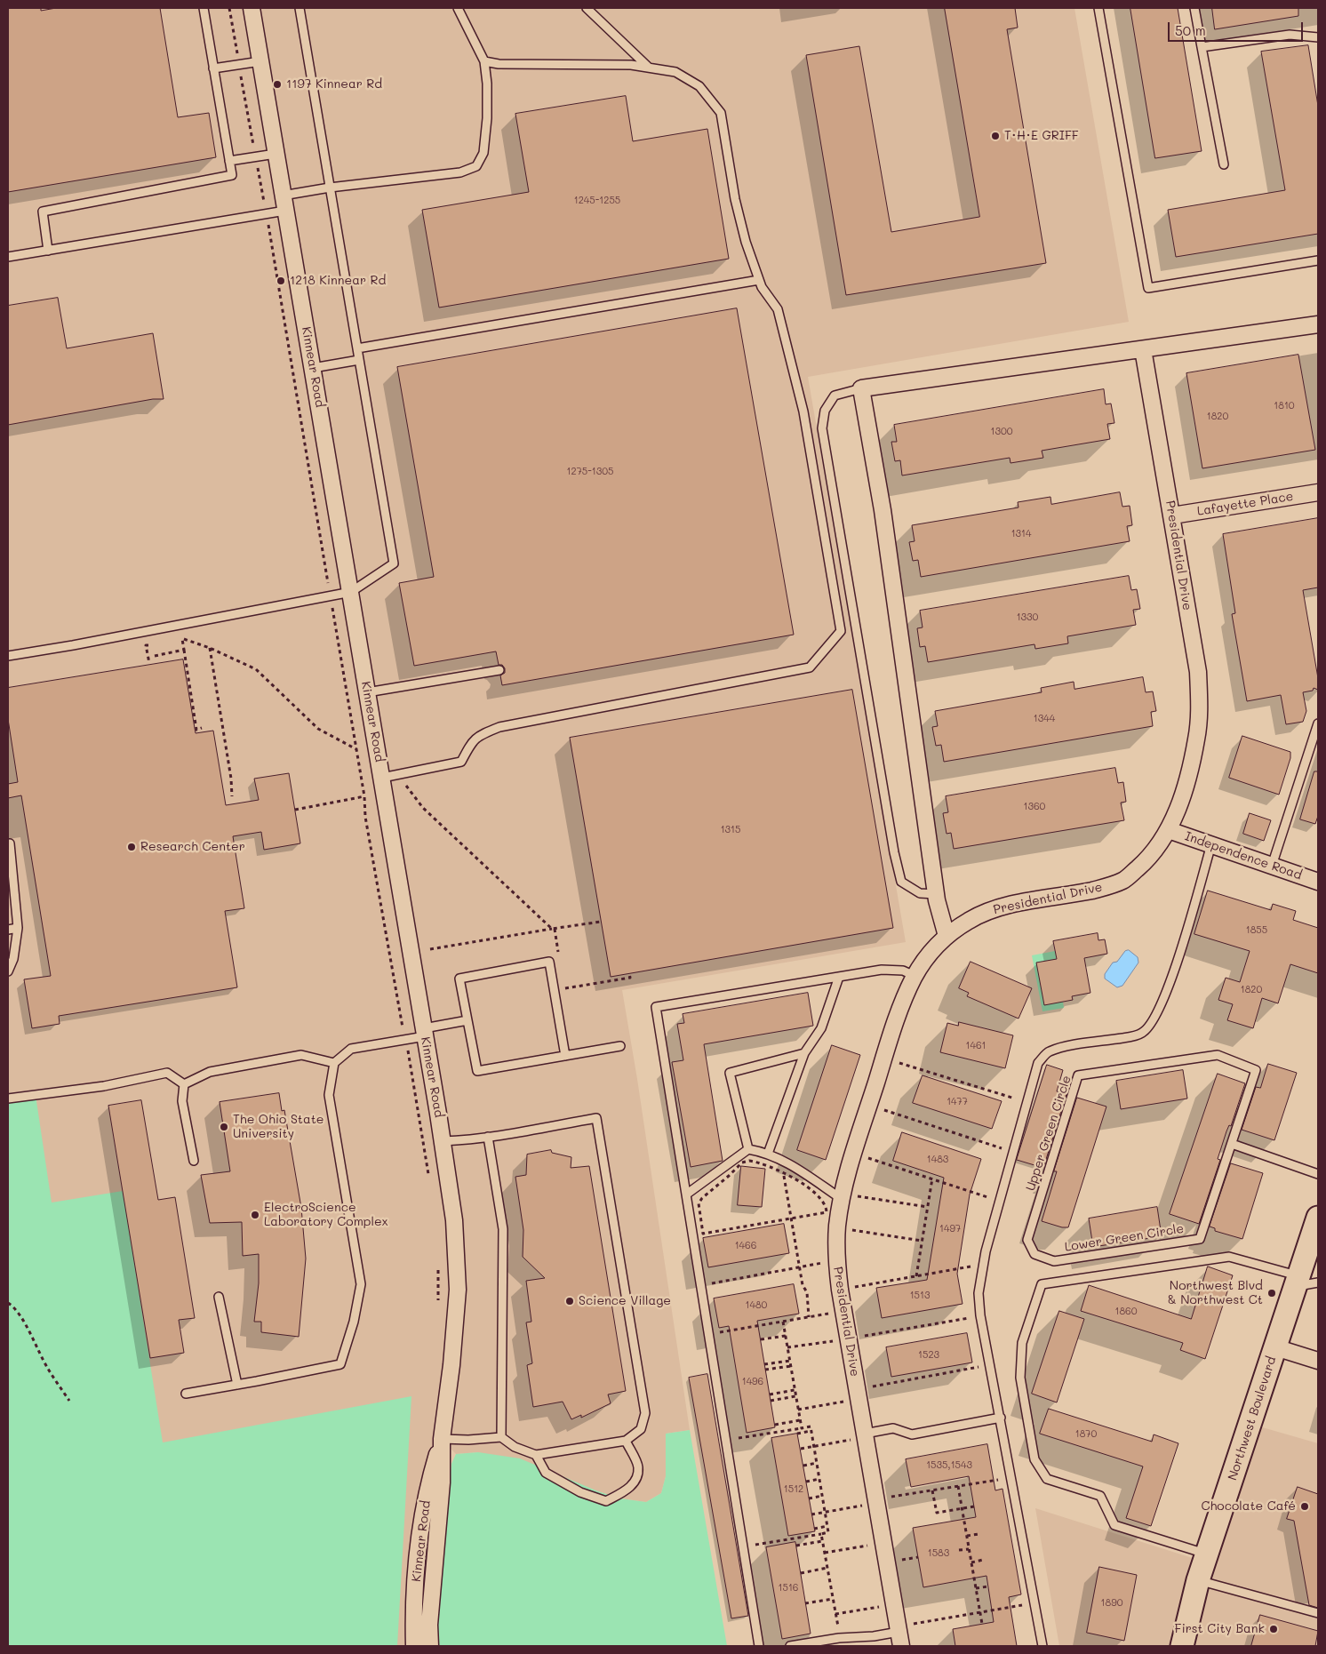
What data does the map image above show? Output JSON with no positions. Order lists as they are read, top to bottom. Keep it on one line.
{"streets":{"main road":["Northwest Boulevard"],"street":["Kinnear Road","Lafayette Place","Presidential Drive","Independence Road"],"lane":["Upper Green Circle","Lower Green Circle"]},"crossings":[["Lafayette Place","Presidential Drive"],["Presidential Drive","Independence Road"],["Upper Green Circle","Lower Green Circle"]],"places":["1197 Kinnear Rd","T·H·E GRIFF","1218 Kinnear Rd","Research Center","The Ohio State University","ElectroScience Laboratory Complex","Northwest Blvd & Northwest Ct","Science Village","Chocolate Café","First City Bank"],"house_numbers":["1245-1255","1810","1820","1300","1275-1305","1314","1330","1344","1360","1315","1855","1820","1461","1477","1483","1497","1466","1513","1480","1860","1523","1496","1870","1535,1543","1512","1583","1516","1890"],"scale_bar":"50 m"}
